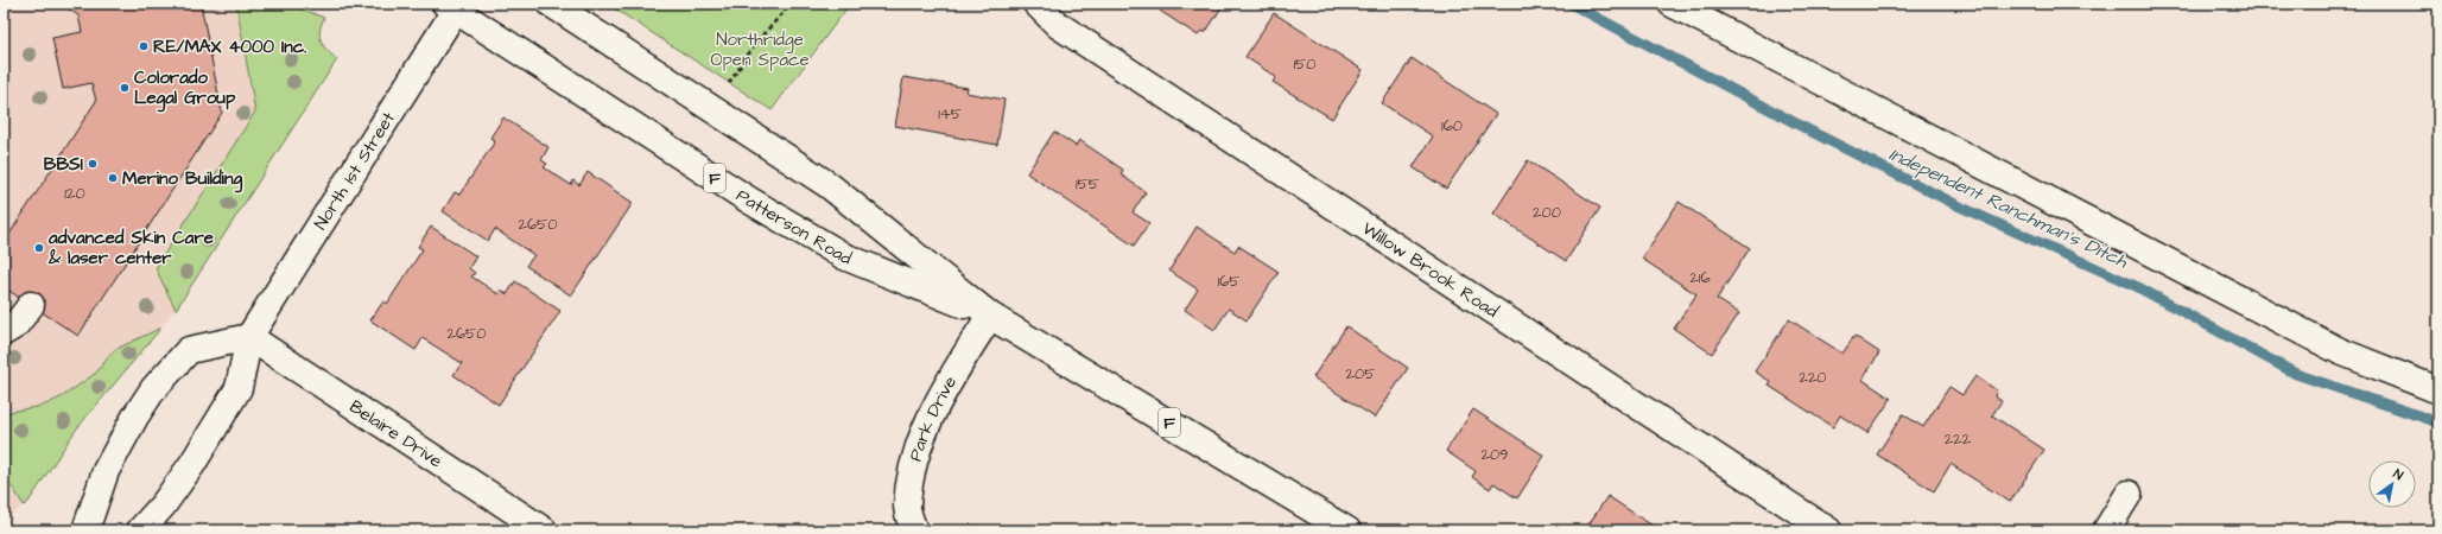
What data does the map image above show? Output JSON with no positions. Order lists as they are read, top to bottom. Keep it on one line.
{"streets":{"main road":["North 1st Street","F","Patterson Road","Willow Brook Road","Park Drive","Belaire Drive"]},"crossings":[["North 1st Street","Patterson Road"],["North 1st Street","Belaire Drive"],["Patterson Road","Park Drive"]],"water":["Independent Ranchman's Ditch"],"parks":["Northridge Open Space"],"places":["RE/MAX 4000 Inc.","Colorado Legal Group","BBSI","Merino Building","advanced Skin Care & laser center"],"house_numbers":["150","145","160","155","120","200","2650","216","165","2650","205","220","222","209"],"north":"top right"}
